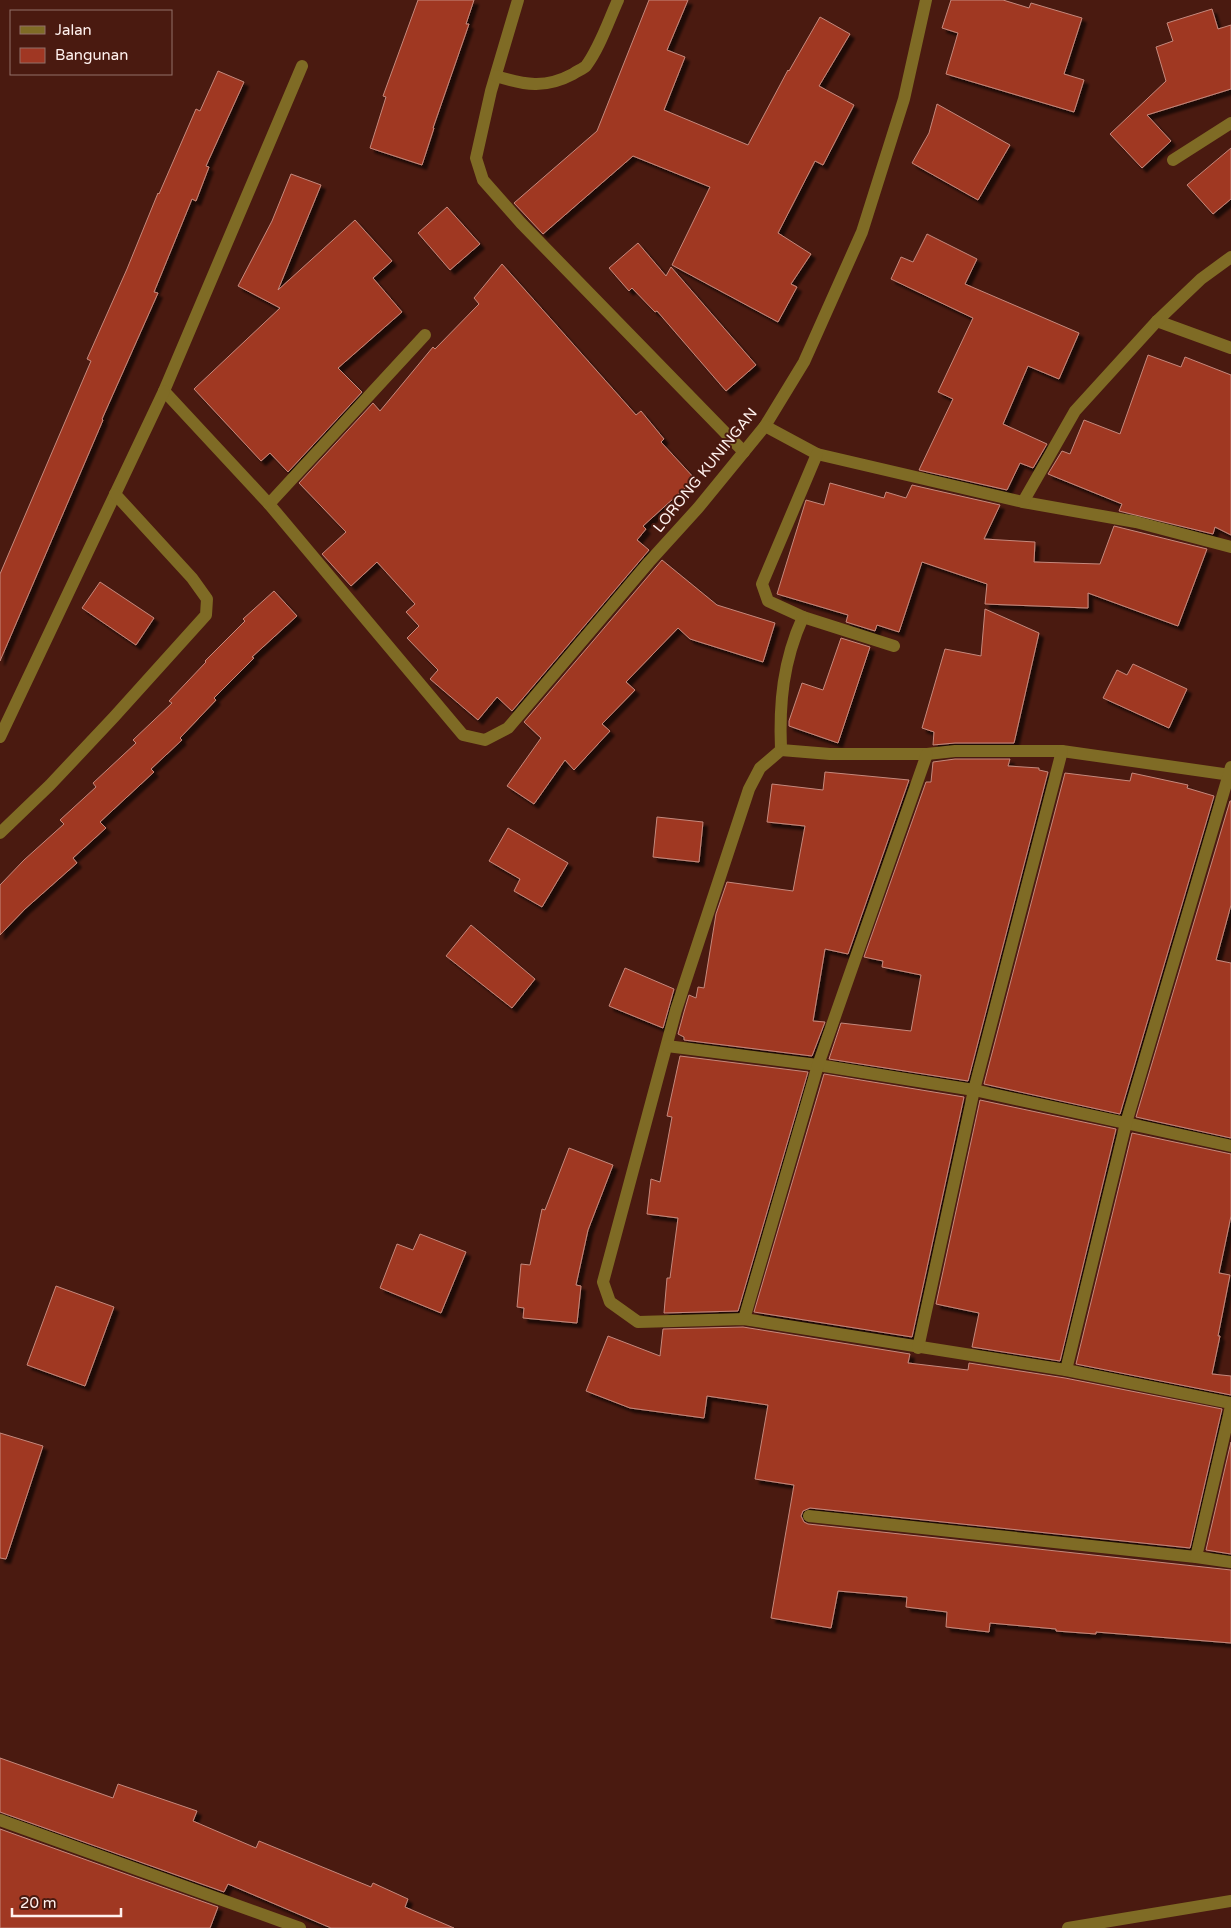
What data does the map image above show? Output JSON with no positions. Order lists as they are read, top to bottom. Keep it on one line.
{"streets":{"street":["LORONG KUNINGAN"]},"legend":["Jalan","Bangunan"],"scale_bar":"20 m"}
